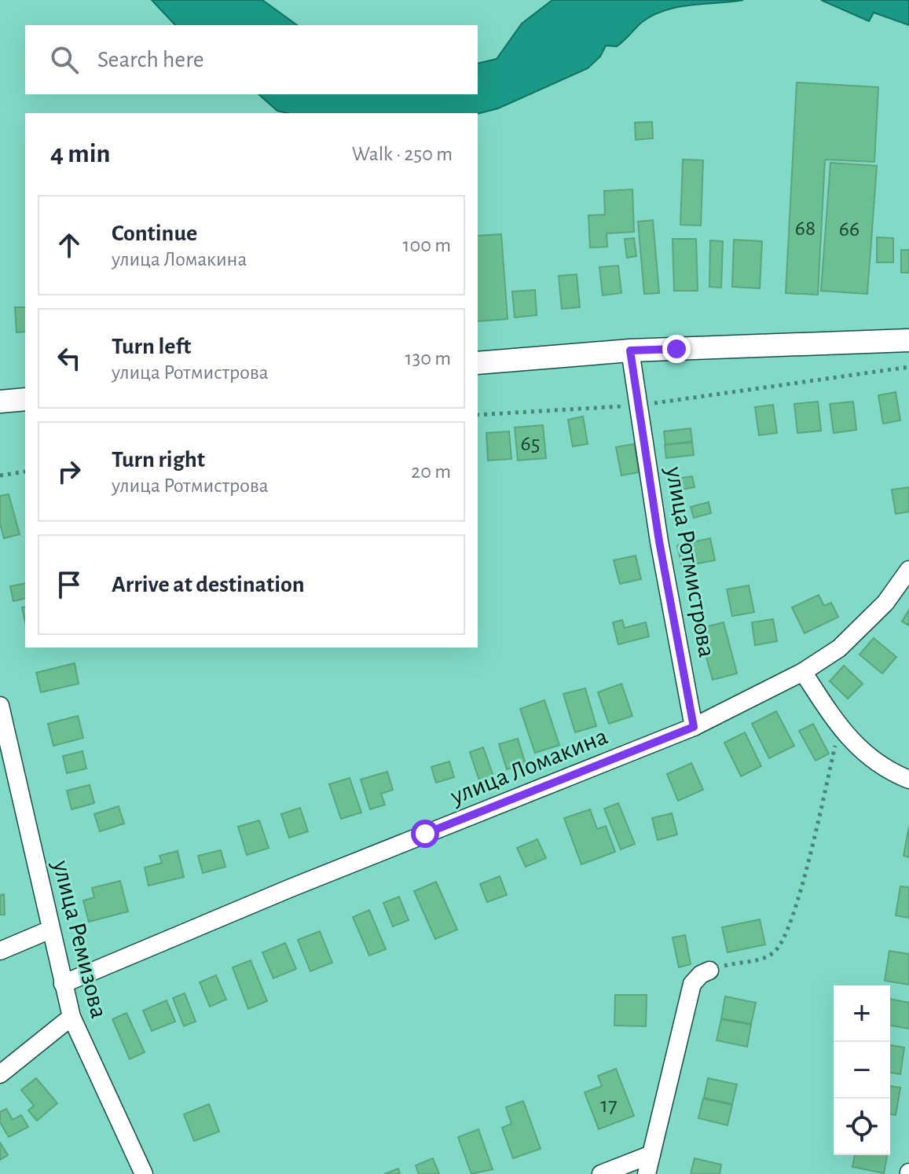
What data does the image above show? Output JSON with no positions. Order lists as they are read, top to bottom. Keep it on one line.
{"streets":{"street":["улица Ротмистрова","улица Ломакина","улица Ремизова"]},"crossings":[["улица Ротмистрова","улица Ломакина"],["улица Ломакина","улица Ремизова"]],"house_numbers":["68","66","65","17"],"page":{"search":"Search here","heading":["4 min","Walk · 250 m"],"list":[["Continue","улица Ломакина","100 m"],["Turn left","улица Ротмистрова","130 m"],["Turn right","улица Ротмистрова","20 m"],"Arrive at destination"],"map_buttons":["+","−"]}}
